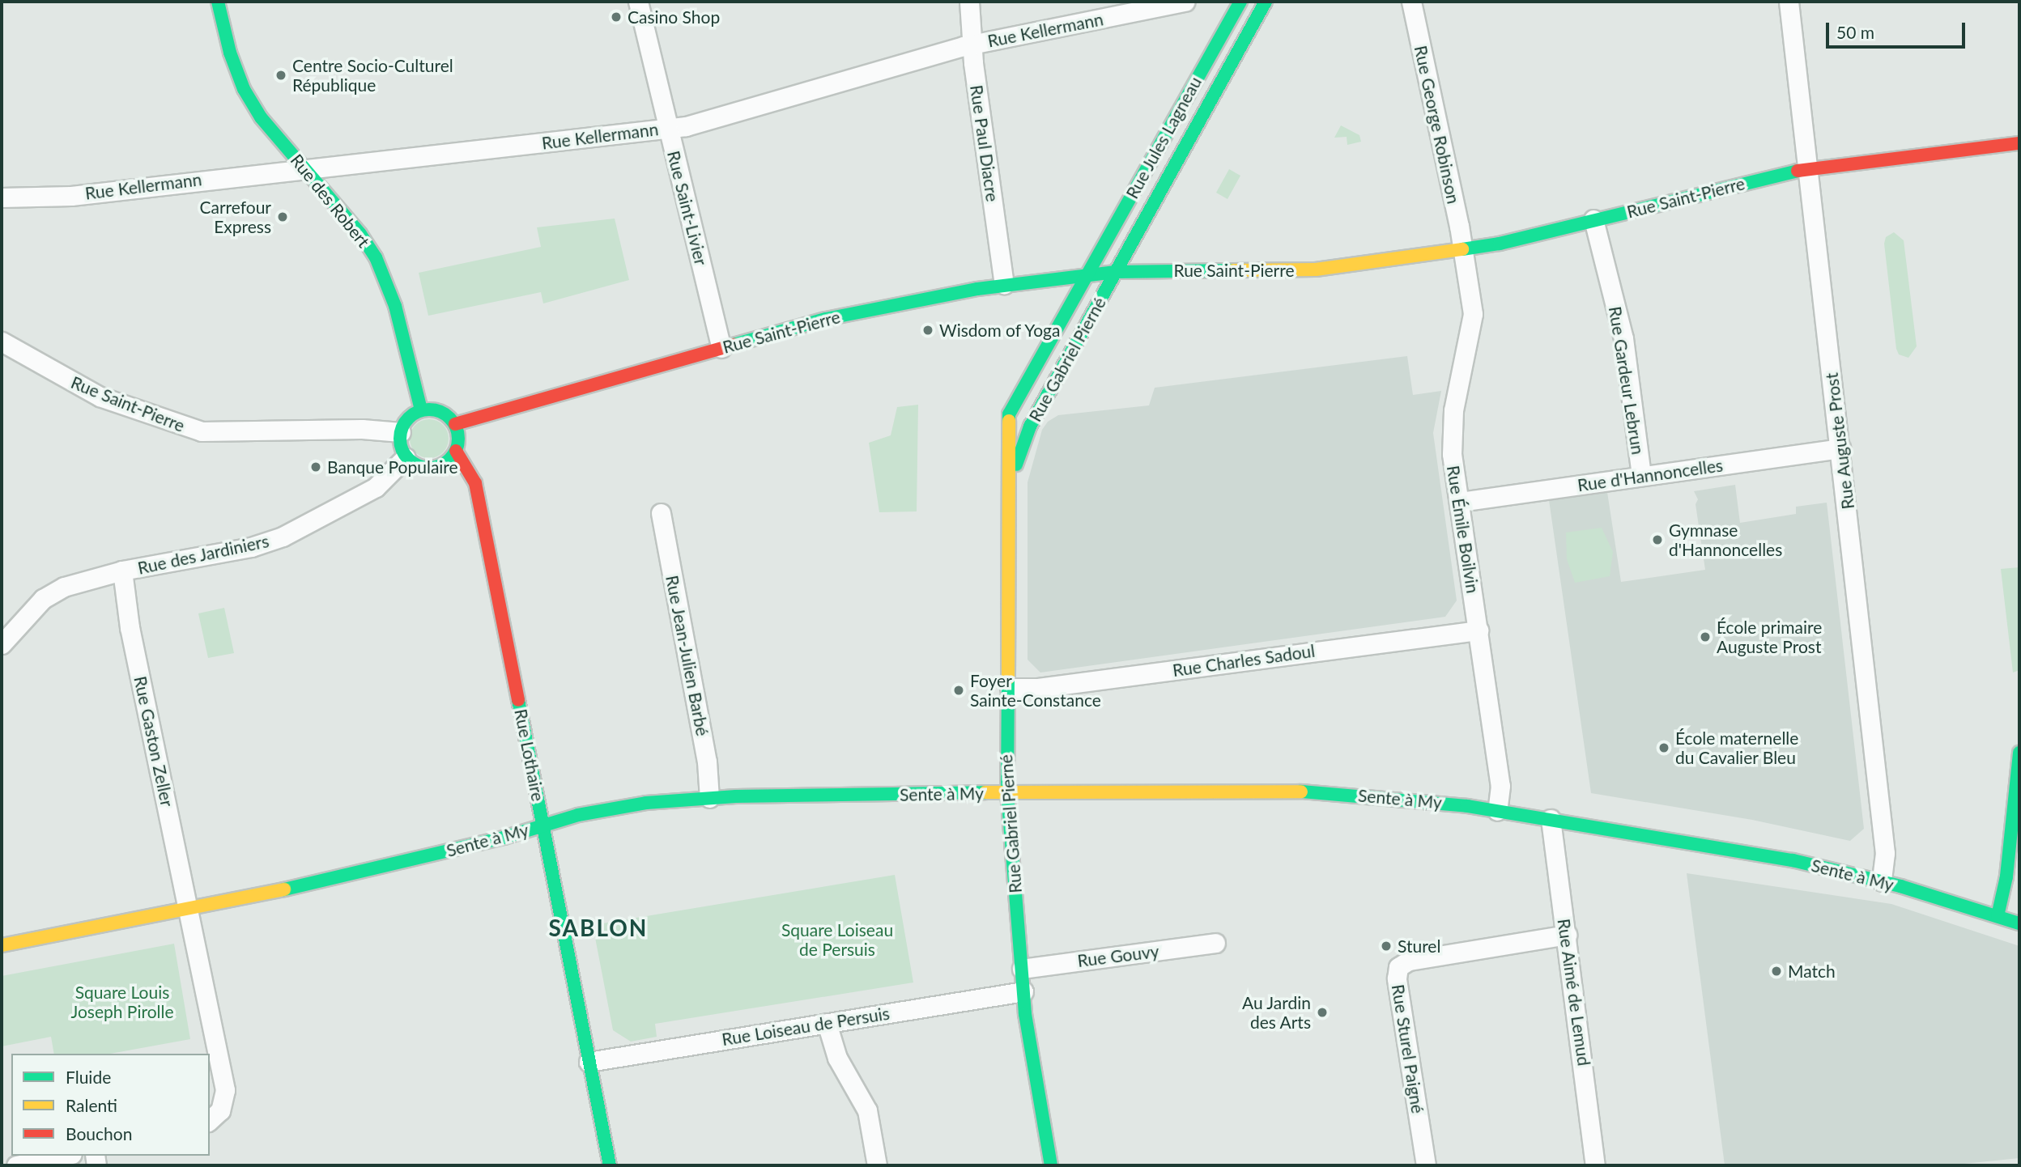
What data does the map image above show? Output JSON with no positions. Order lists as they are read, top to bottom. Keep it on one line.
{"streets":{"street":["Rue Kellermann","Rue George Robinson","Rue Jules Lagneau","Rue Paul Diacre","Rue Saint-Pierre","Rue des Robert","Rue Saint-Livier","Rue Gabriel Pierné","Rue Gardeur Lebrun","Rue Auguste Prost","Rue d'Hannoncelles","Rue Émile Boilvin","Rue des Jardiniers","Rue Jean-Julien Barbé","Rue Charles Sadoul","Rue Gaston Zeller","Rue Lothaire","Sente à My","Rue Gouvy","Rue Aimé de Lemud","Rue Loiseau de Persuis","Rue Sturel Paigné"]},"crossings":[["Rue Kellermann","Rue Paul Diacre"],["Rue Kellermann","Rue des Robert"],["Rue Kellermann","Rue Saint-Livier"],["Rue George Robinson","Rue Saint-Pierre"],["Rue George Robinson","Rue Émile Boilvin"],["Rue Jules Lagneau","Rue Saint-Pierre"],["Rue Jules Lagneau","Rue Gabriel Pierné"],["Rue Paul Diacre","Rue Saint-Pierre"],["Rue Saint-Pierre","Rue des Robert"],["Rue Saint-Pierre","Rue Saint-Livier"],["Rue Saint-Pierre","Rue Gabriel Pierné"],["Rue Saint-Pierre","Rue Gardeur Lebrun"],["Rue Saint-Pierre","Rue Auguste Prost"],["Rue Saint-Pierre","Rue Émile Boilvin"],["Rue Saint-Pierre","Rue des Jardiniers"],["Rue Saint-Pierre","Rue Lothaire"],["Rue des Robert","Rue des Jardiniers"],["Rue des Robert","Rue Lothaire"],["Rue Gabriel Pierné","Rue Charles Sadoul"],["Rue Gabriel Pierné","Sente à My"],["Rue Gabriel Pierné","Rue Gouvy"],["Rue Gabriel Pierné","Rue Loiseau de Persuis"],["Rue Gardeur Lebrun","Rue d'Hannoncelles"],["Rue Auguste Prost","Rue d'Hannoncelles"],["Rue Auguste Prost","Sente à My"],["Rue d'Hannoncelles","Rue Émile Boilvin"],["Rue Émile Boilvin","Rue Charles Sadoul"],["Rue Émile Boilvin","Sente à My"],["Rue des Jardiniers","Rue Gaston Zeller"],["Rue des Jardiniers","Rue Lothaire"],["Rue Jean-Julien Barbé","Sente à My"],["Rue Gaston Zeller","Sente à My"],["Rue Lothaire","Sente à My"],["Rue Lothaire","Rue Loiseau de Persuis"],["Sente à My","Rue Aimé de Lemud"],["Rue Aimé de Lemud","Rue Sturel Paigné"]],"districts":["SABLON"],"parks":["Square Loiseau de Persuis","Square Louis Joseph Pirolle"],"places":["Casino Shop","Centre Socio-Culturel République","Carrefour Express","Wisdom of Yoga","Banque Populaire","Gymnase d'Hannoncelles","École primaire Auguste Prost","Foyer Sainte-Constance","École maternelle du Cavalier Bleu","Sturel","Match","Au Jardin des Arts"],"legend":["Fluide","Ralenti","Bouchon"],"scale_bar":"50 m"}
